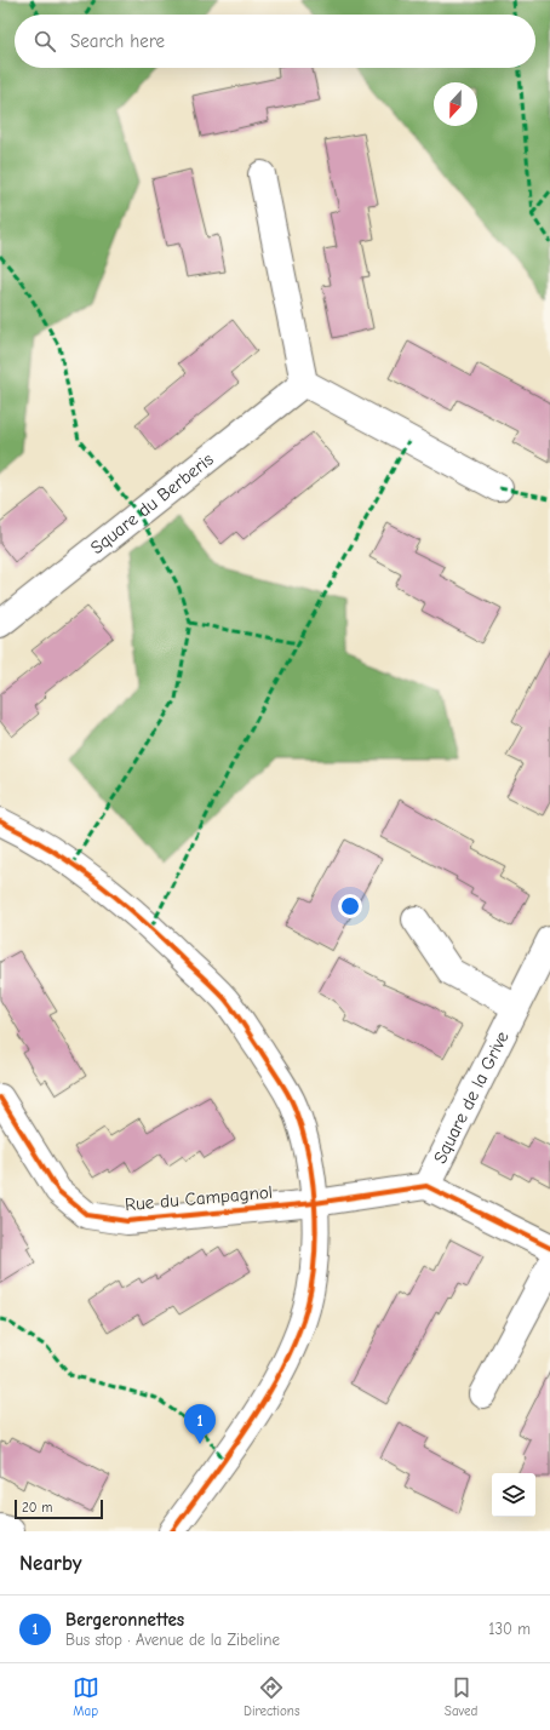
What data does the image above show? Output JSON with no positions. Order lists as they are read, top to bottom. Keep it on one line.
{"streets":{"street":["Square du Berberis","Square de la Grive","Rue du Campagnol"]},"crossings":[["Square de la Grive","Rue du Campagnol"]],"scale_bar":"20 m","north":"bottom","page":{"search":"Search here","pins":"1","scale":"20 m","heading":"Nearby","list":[{"mark":"1","name":"Bergeronnettes","note":"Bus stop · Avenue de la Zibeline","value":"130 m"}],"nav":["Map","Directions","Saved"]}}
